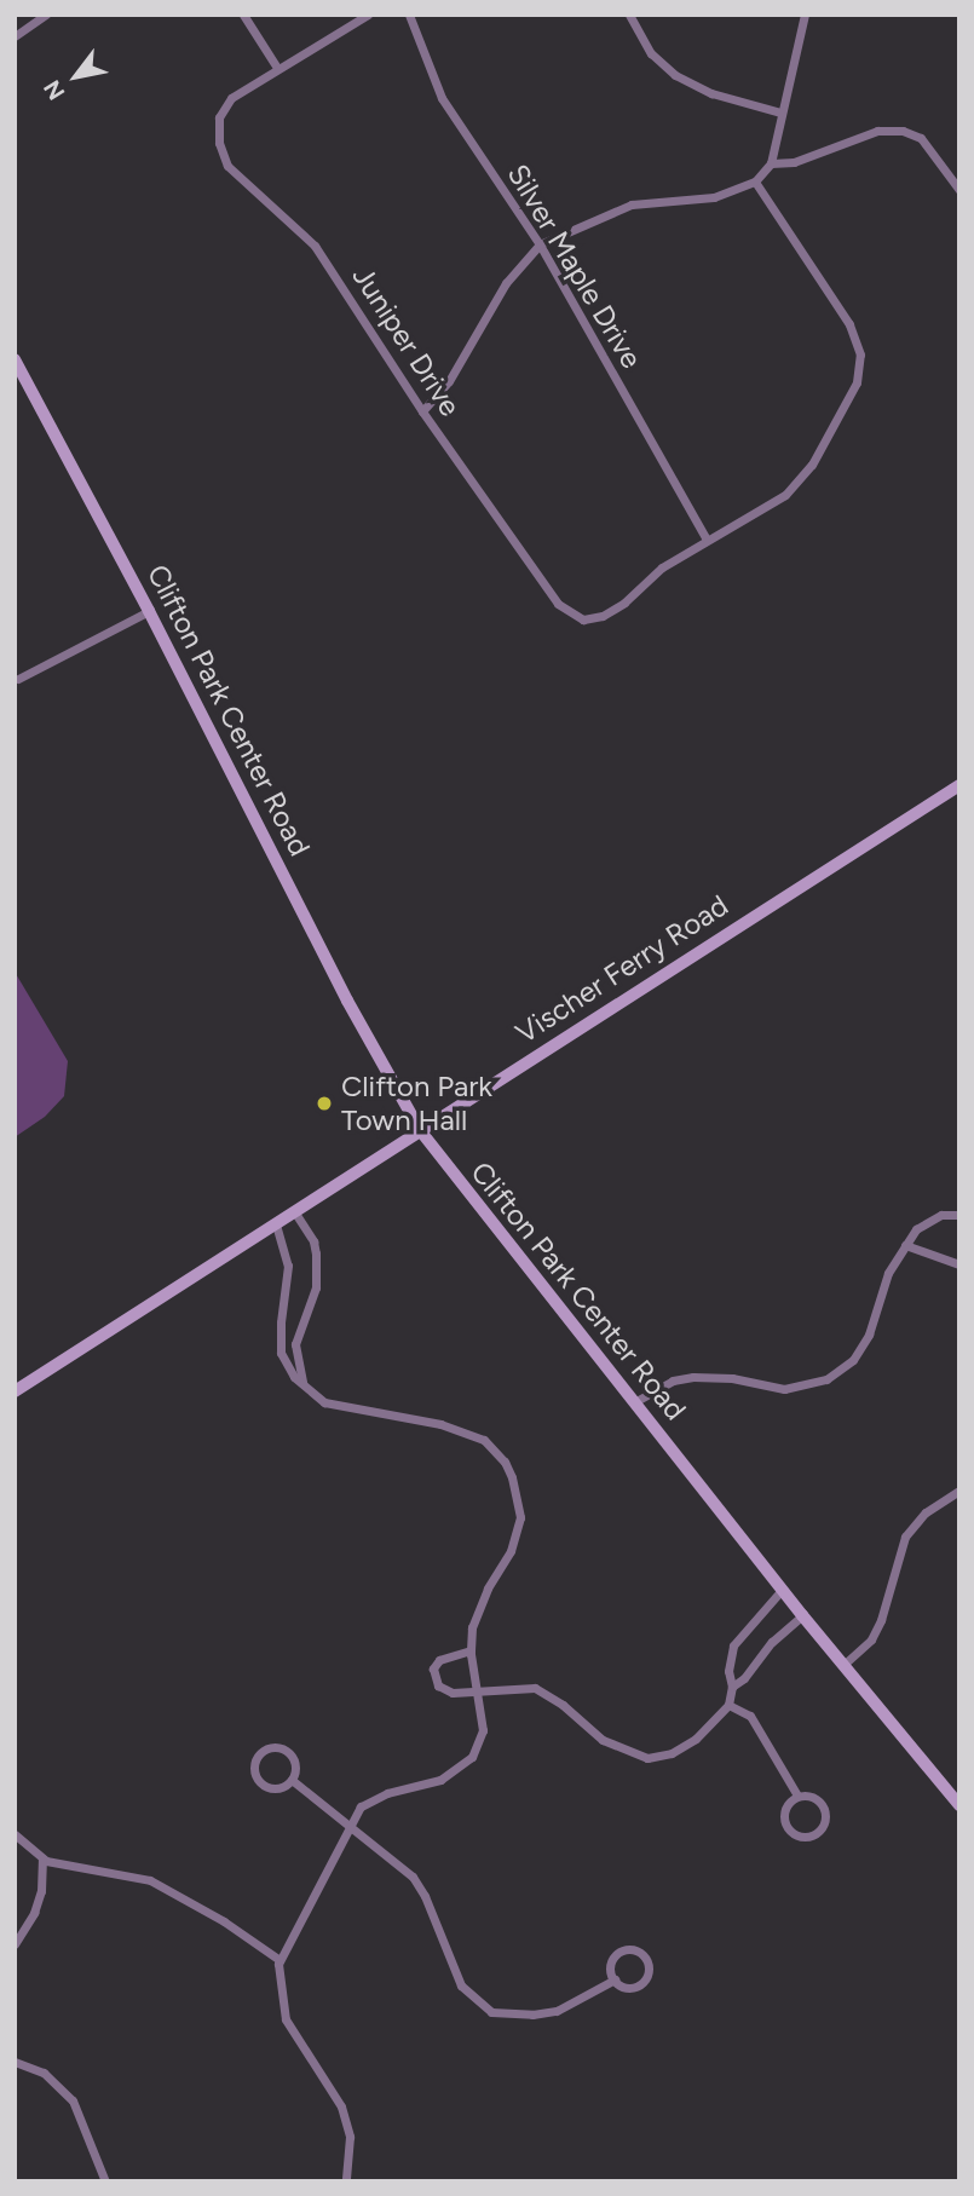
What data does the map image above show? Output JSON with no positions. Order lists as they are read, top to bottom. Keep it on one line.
{"streets":{"street":["Silver Maple Drive","Juniper Drive","Clifton Park Center Road","Vischer Ferry Road"]},"crossings":[["Silver Maple Drive","Juniper Drive"],["Clifton Park Center Road","Vischer Ferry Road"]],"places":["Clifton Park Town Hall"],"north":"bottom left"}
